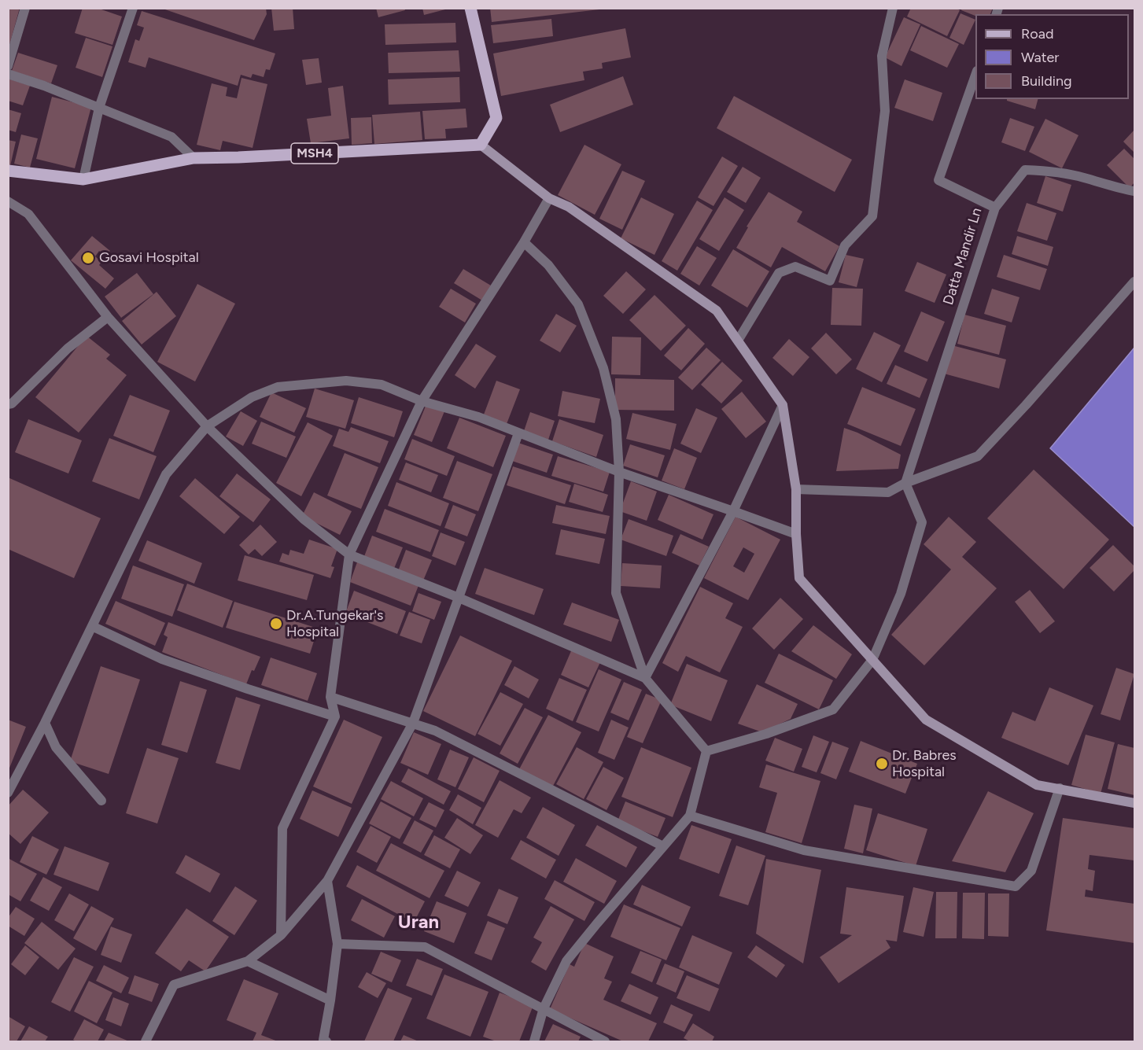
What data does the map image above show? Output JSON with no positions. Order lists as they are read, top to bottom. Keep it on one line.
{"streets":{"main road":["MSH4"],"street":["Datta Mandir Ln"]},"districts":["Uran"],"places":["Gosavi Hospital","Dr.A.Tungekar's Hospital","Dr. Babres Hospital"],"legend":["Road","Water","Building"]}
